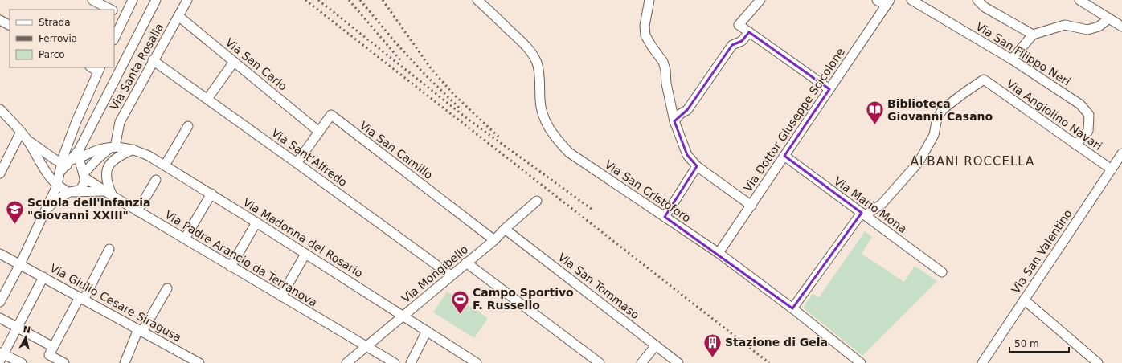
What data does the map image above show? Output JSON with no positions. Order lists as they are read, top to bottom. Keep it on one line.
{"streets":{"street":["Via San Filippo Neri","Via San Carlo","Via Santa Rosalia","Via Angiolino Navari","Via Dottor Giuseppe Scicolone","Via San Camillo","Via Sant'Alfredo","Via San Cristoforo","Via Mario Mona","Via Madonna del Rosario","Via San Valentino","Via Padre Arancio da Terranova","Via Mongibello","Via San Tommaso","Via Giulio Cesare Siragusa"]},"crossings":[["Via San Filippo Neri","Via Angiolino Navari"],["Via San Carlo","Via Santa Rosalia"],["Via San Carlo","Via San Camillo"],["Via Santa Rosalia","Via Sant'Alfredo"],["Via Santa Rosalia","Via Madonna del Rosario"],["Via Angiolino Navari","Via Mario Mona"],["Via Angiolino Navari","Via San Valentino"],["Via Dottor Giuseppe Scicolone","Via San Cristoforo"],["Via Dottor Giuseppe Scicolone","Via Mario Mona"],["Via San Camillo","Via Sant'Alfredo"],["Via San Camillo","Via Mongibello"],["Via Sant'Alfredo","Via Mongibello"],["Via Madonna del Rosario","Via Mongibello"],["Via Padre Arancio da Terranova","Via Mongibello"],["Via Mongibello","Via San Tommaso"]],"districts":["ALBANI ROCCELLA"],"places":{"library":["Biblioteca Giovanni Casano"],"school or university":["Scuola dell'Infanzia \"Giovanni XXIII\""],"sports":["Campo Sportivo F. Russello"],"building":["Stazione di Gela"]},"legend":["Strada","Ferrovia","Parco"],"scale_bar":"50 m","north":"top"}
